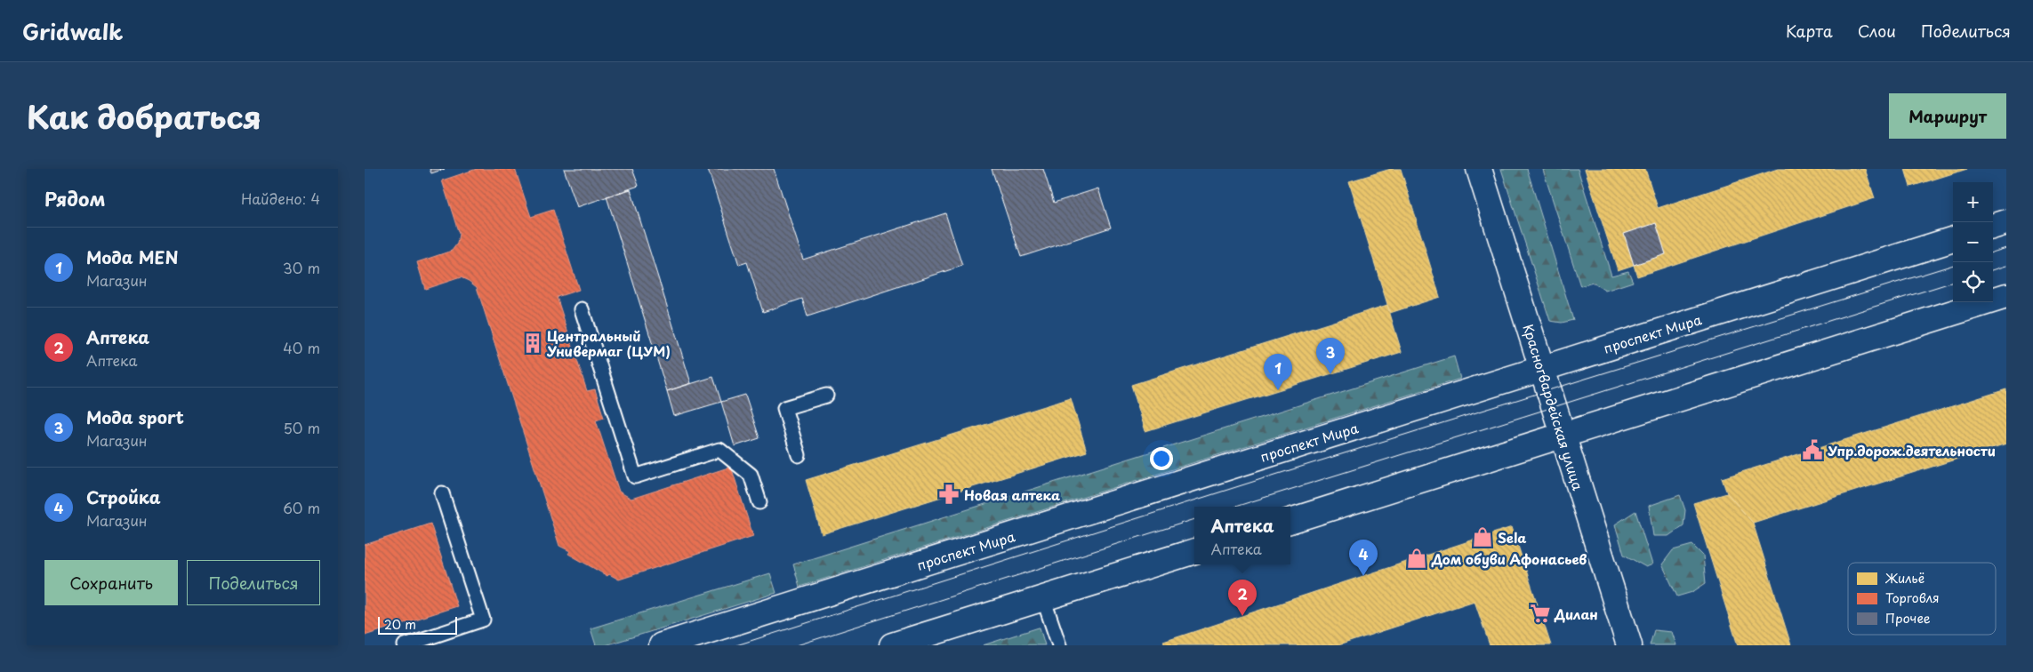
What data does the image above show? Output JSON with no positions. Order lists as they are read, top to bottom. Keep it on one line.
{"streets":{"main road":["проспект Мира","Красногвардейская улица"]},"crossings":[["проспект Мира","Красногвардейская улица"]],"places":{"building":["Центральный Универмаг (ЦУМ)"],"public building":["Упр.дорож.деятельности"],"pharmacy":["Новая аптека"],"shop":["Sela","Дом обуви Афонасьев"],"supermarket":["Дилан"]},"legend":["Жильё","Торговля","Прочее"],"scale_bar":"20 m","page":{"header":"Gridwalk","nav":["Карта","Слои","Поделиться"],"title":"Как добраться","buttons":["Маршрут",["Сохранить","Поделиться"]],"heading":["Рядом","Найдено: 4"],"map_buttons":["+","−"],"list":[{"mark":"1","name":"Мода MEN","note":"Магазин","value":"30 m"},{"mark":"2","name":"Аптека","note":"Аптека","value":"40 m"},{"mark":"3","name":"Мода sport","note":"Магазин","value":"50 m"},{"mark":"4","name":"Стройка","note":"Магазин","value":"60 m"}],"pins":["3","1","4","2"],"popup":["Аптека","Аптека"],"scale":"20 m"}}
